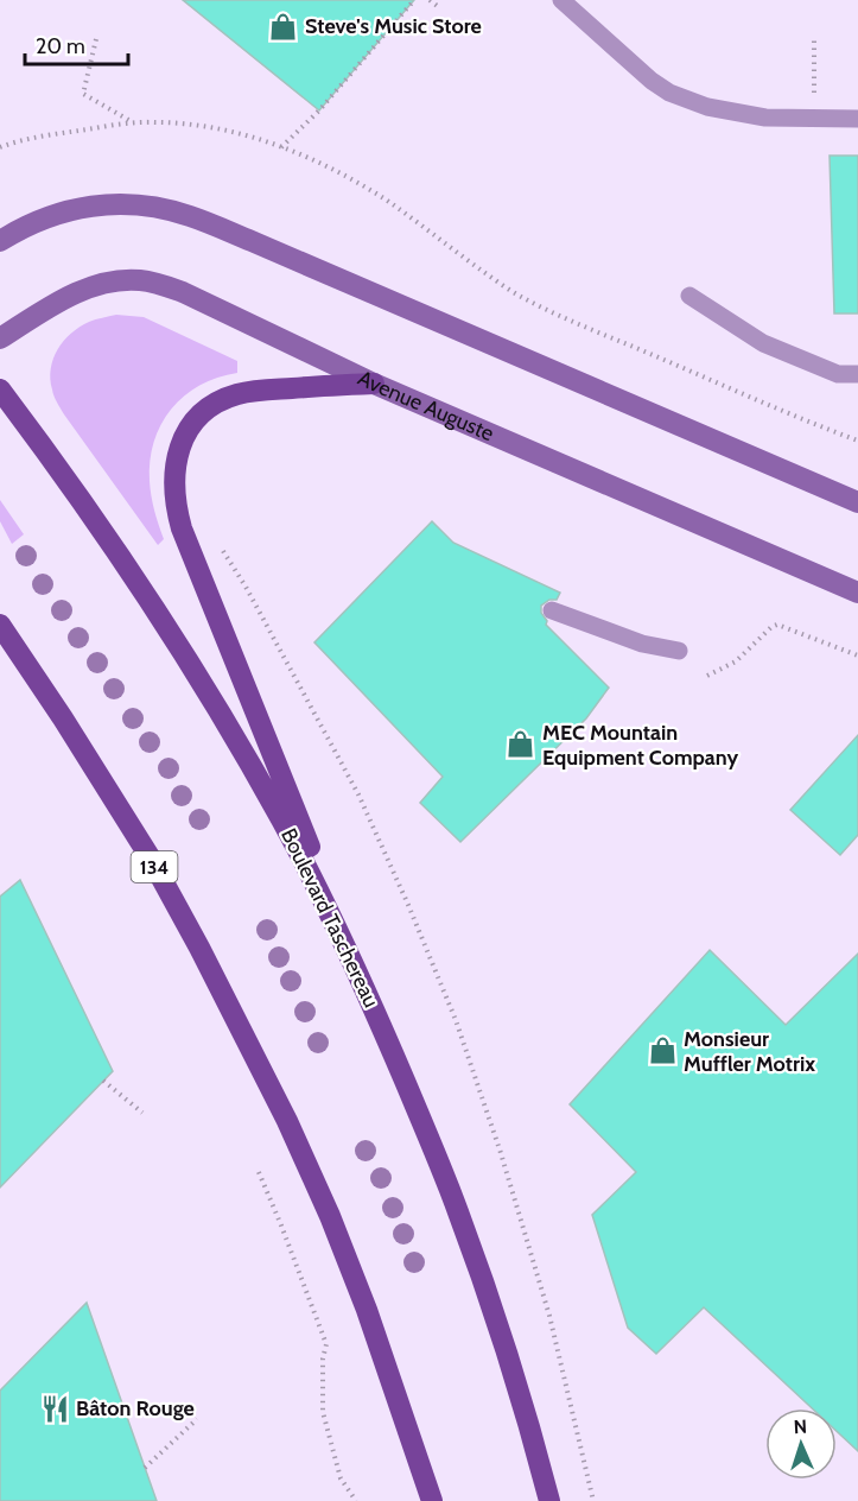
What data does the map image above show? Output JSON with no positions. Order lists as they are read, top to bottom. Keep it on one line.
{"streets":{"main road":["Avenue Auguste","134","Boulevard Taschereau"]},"places":{"shop":["Steve's Music Store","MEC Mountain Equipment Company","Monsieur Muffler Motrix"],"restaurant":["Bâton Rouge"]},"scale_bar":"20 m","north":"top"}
